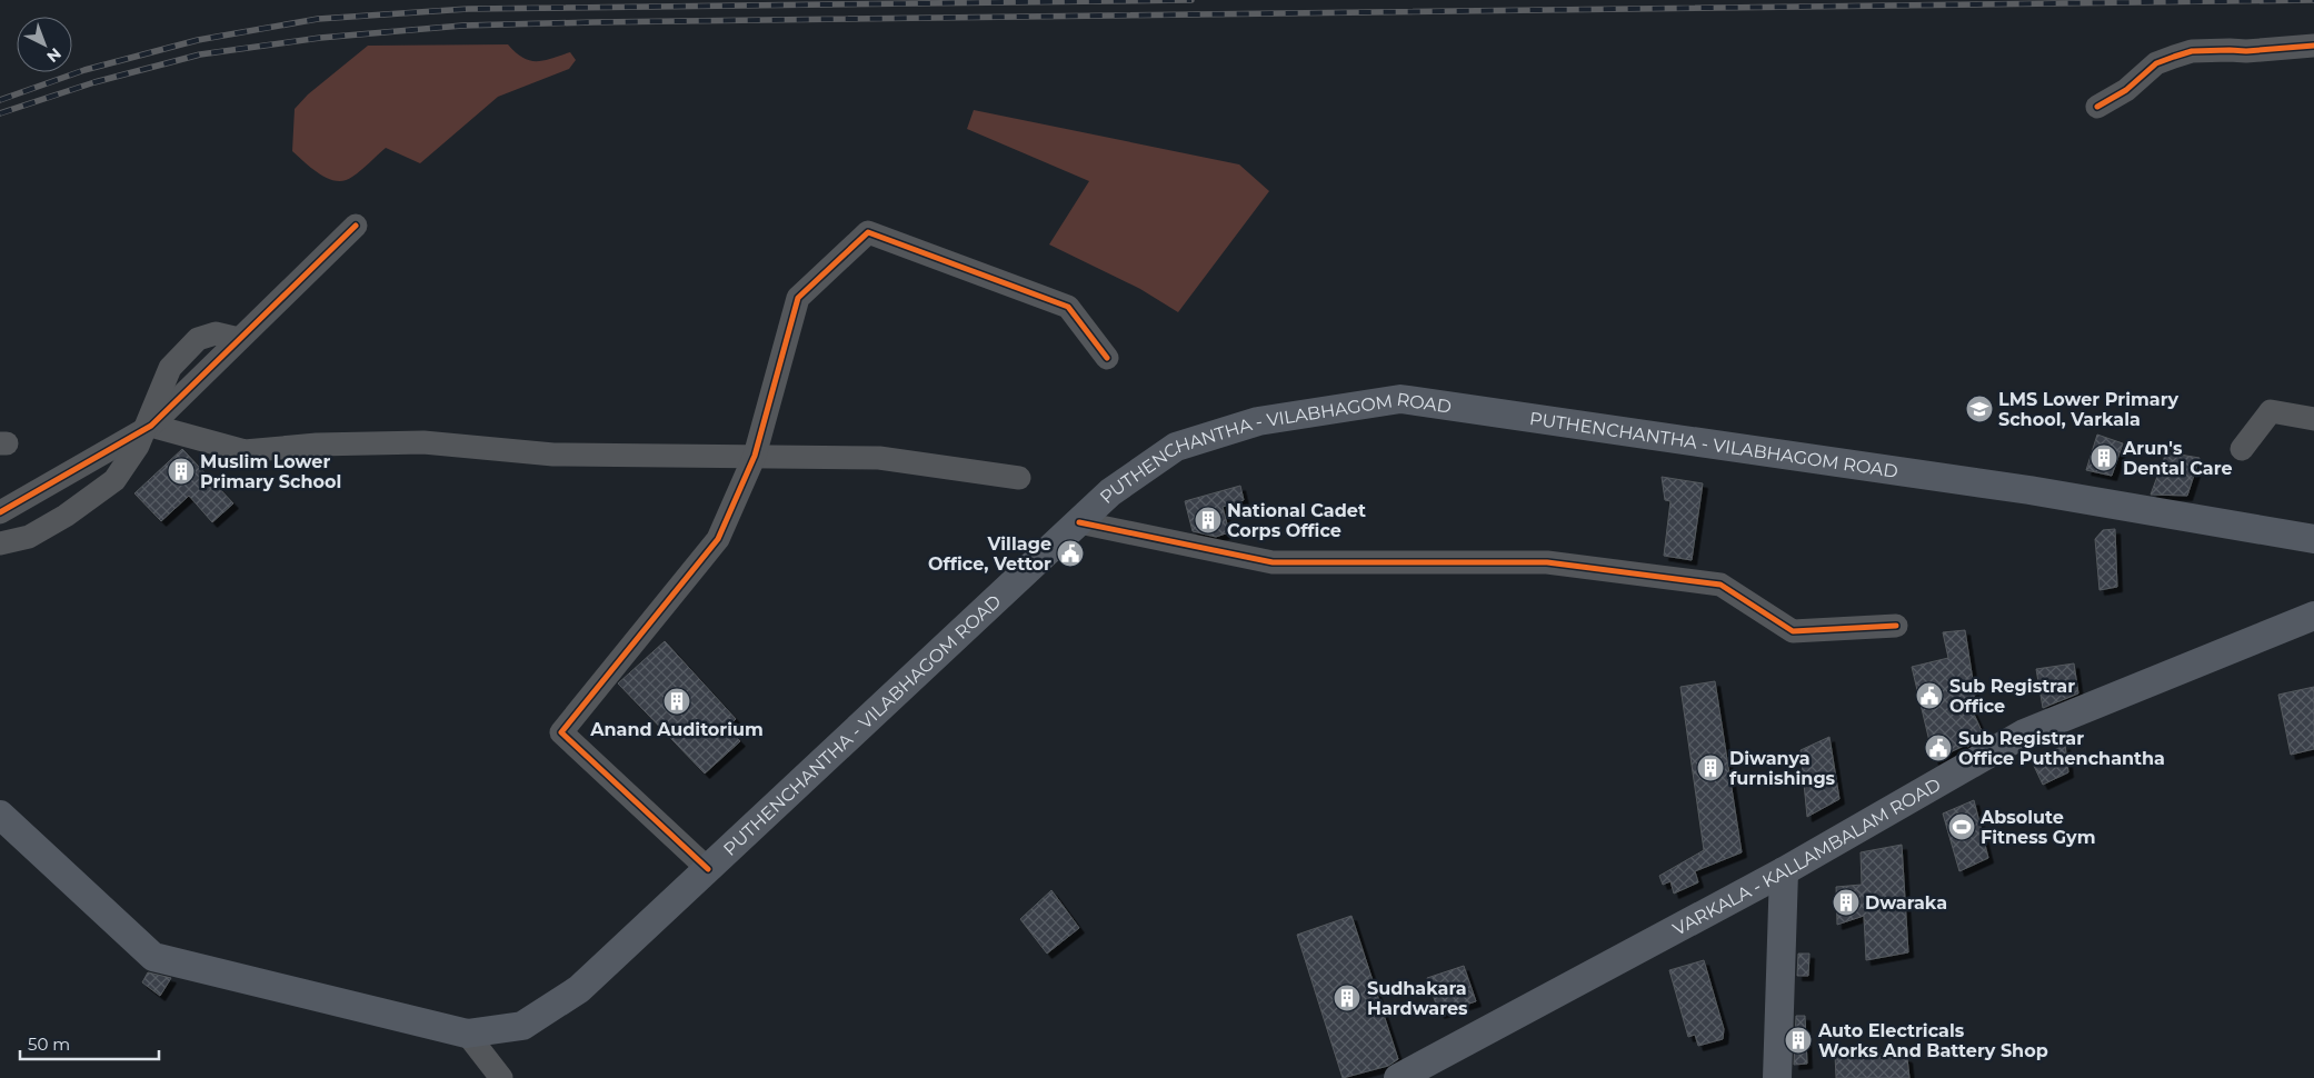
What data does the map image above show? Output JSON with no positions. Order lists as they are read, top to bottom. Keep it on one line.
{"streets":{"main road":["PUTHENCHANTHA - VILABHAGOM ROAD","VARKALA - KALLAMBALAM ROAD"]},"places":{"school or university":["LMS Lower Primary School, Varkala"],"building":["Arun's Dental Care","Muslim Lower Primary School","National Cadet Corps Office","Anand Auditorium","Diwanya furnishings","Dwaraka","Sudhakara Hardwares","Auto Electricals Works And Battery Shop"],"public building":["Village Office, Vettor","Sub Registrar Office","Sub Registrar Office Puthenchantha"],"sports":["Absolute Fitness Gym"]},"scale_bar":"50 m","north":"bottom right"}
